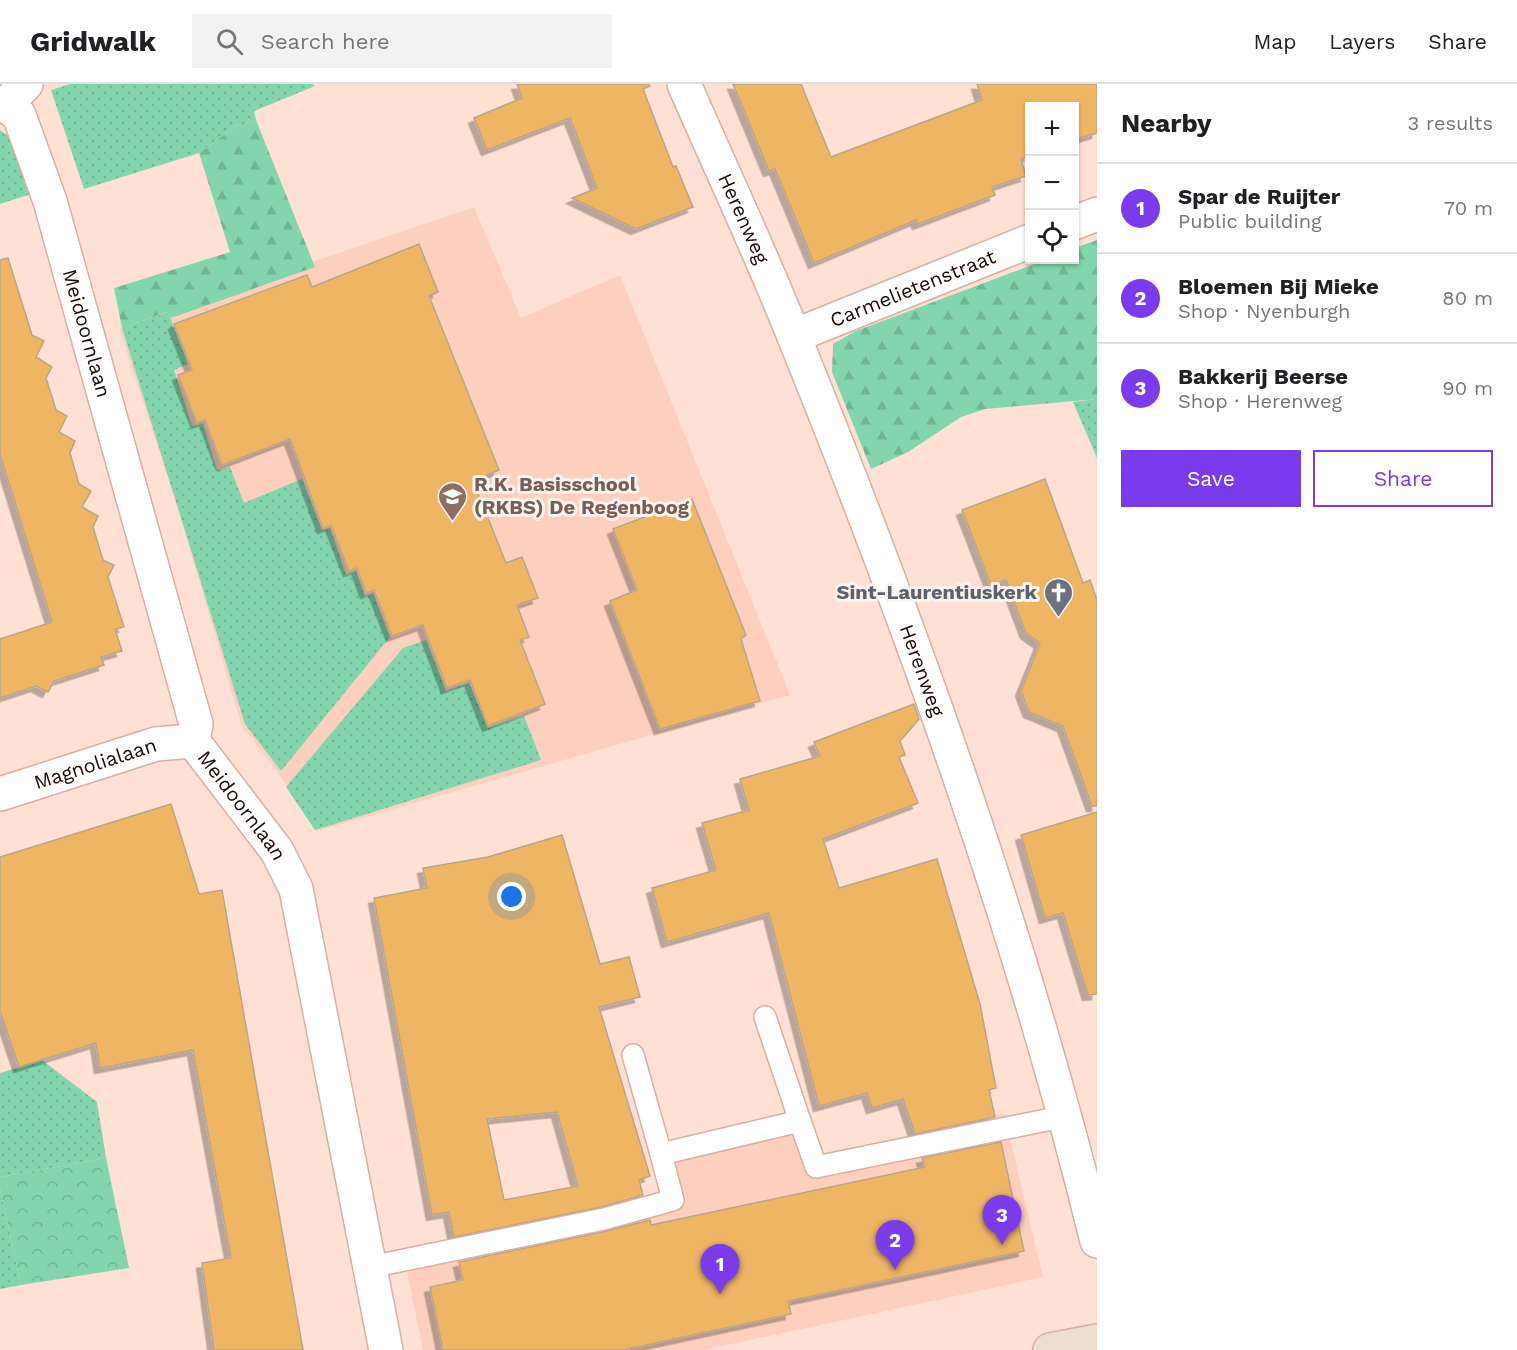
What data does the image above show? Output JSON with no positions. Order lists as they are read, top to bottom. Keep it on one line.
{"streets":{"street":["Herenweg","Carmelietenstraat","Meidoornlaan","Magnolialaan"]},"crossings":[["Herenweg","Carmelietenstraat"],["Meidoornlaan","Magnolialaan"]],"places":{"school or university":["R.K. Basisschool (RKBS) De Regenboog"],"church":["Sint-Laurentiuskerk"]},"page":{"header":"Gridwalk","search":"Search here","nav":["Map","Layers","Share"],"heading":["Nearby","3 results"],"map_buttons":["+","−"],"list":[{"mark":"1","name":"Spar de Ruijter","note":"Public building","value":"70 m"},{"mark":"2","name":"Bloemen Bij Mieke","note":"Shop · Nyenburgh","value":"80 m"},{"mark":"3","name":"Bakkerij Beerse","note":"Shop · Herenweg","value":"90 m"}],"buttons":["Save","Share"],"pins":["3","2","1"]}}
